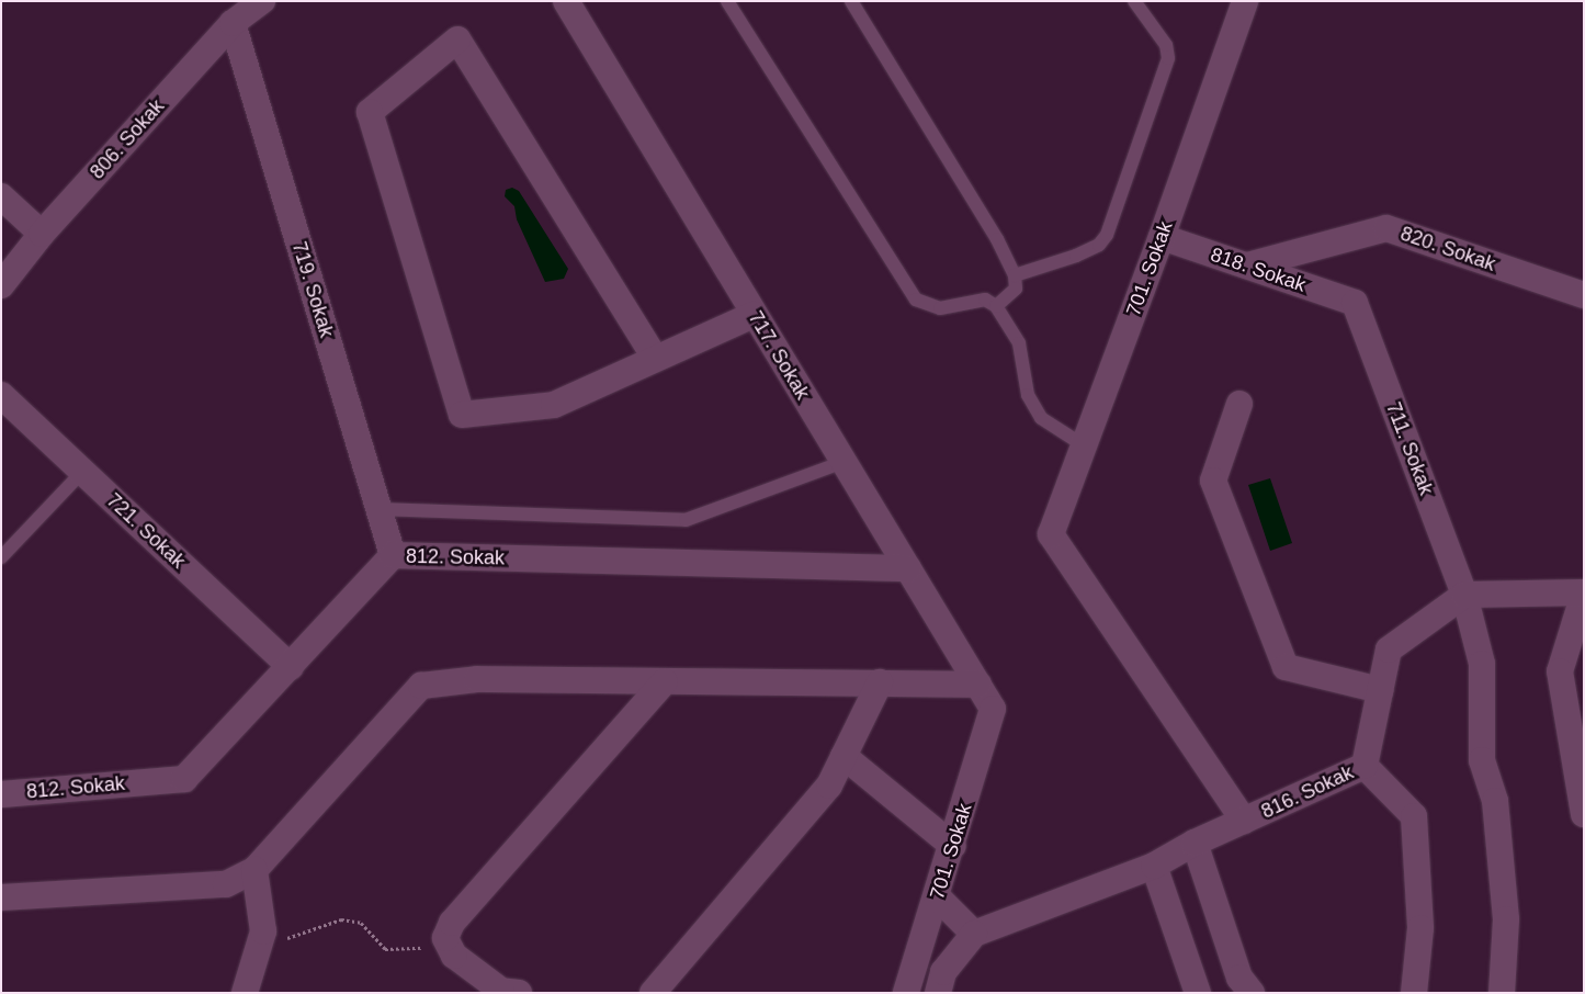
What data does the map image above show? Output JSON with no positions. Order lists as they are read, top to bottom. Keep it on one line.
{"streets":{"street":["806. Sokak","820. Sokak","701. Sokak","818. Sokak","719. Sokak","717. Sokak","711. Sokak","721. Sokak","812. Sokak","816. Sokak"]},"crossings":[["806. Sokak","719. Sokak"],["820. Sokak","818. Sokak"],["701. Sokak","818. Sokak"],["701. Sokak","717. Sokak"],["701. Sokak","816. Sokak"],["818. Sokak","711. Sokak"],["719. Sokak","812. Sokak"],["717. Sokak","812. Sokak"],["711. Sokak","816. Sokak"],["721. Sokak","812. Sokak"]]}
